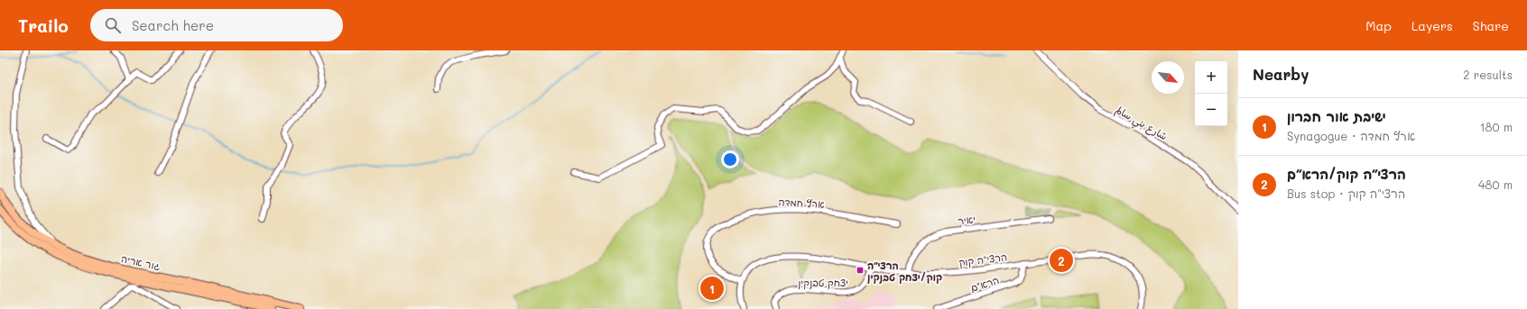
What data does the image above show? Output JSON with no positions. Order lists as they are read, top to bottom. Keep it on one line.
{"streets":{"main road":["גור אריה"],"street":["شارع بني سالم","ארץ חמדה","יאיר","הרצי\"ה קוק","יצחק טבנקין","הרא\"ם"]},"crossings":[["ארץ חמדה","הרצי\"ה קוק"],["יאיר","הרצי\"ה קוק"],["הרצי\"ה קוק","יצחק טבנקין"],["הרצי\"ה קוק","הרא\"ם"]],"places":{"transit":["הרצי״ה קוק/יצחק טבנקין"]},"north":"bottom right","page":{"header":"Trailo","search":"Search here","nav":["Map","Layers","Share"],"heading":["Nearby","2 results"],"map_buttons":["+","−"],"list":[{"mark":"1","name":"ישיבת אור חברון","note":"Synagogue · ארץ חמדה","value":"180 m"},{"mark":"2","name":"הרצי״ה קוק/הרא״ם","note":"Bus stop · הרצי\"ה קוק","value":"480 m"}],"pins":["2","1"]}}
